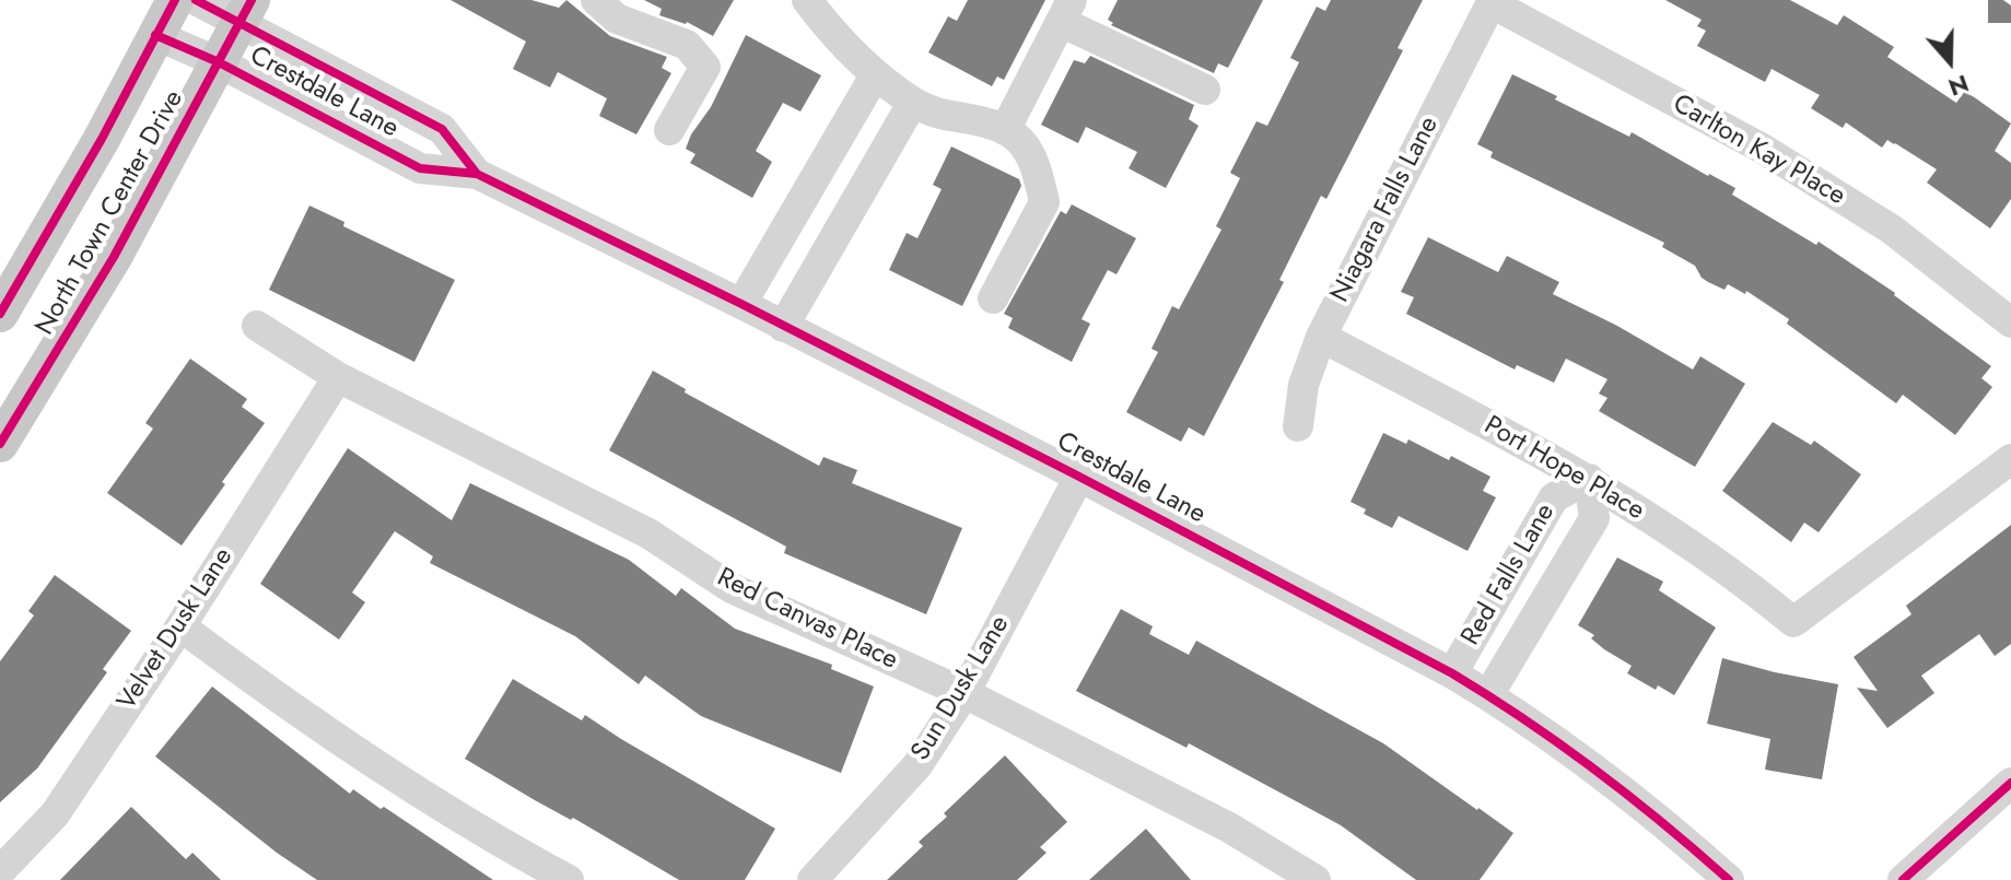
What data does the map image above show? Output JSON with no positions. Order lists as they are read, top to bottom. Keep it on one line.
{"streets":{"main road":["North Town Center Drive"],"street":["Crestdale Lane","Carlton Kay Place","Niagara Falls Lane","Port Hope Place","Red Falls Lane","Red Canvas Place","Velvet Dusk Lane","Sun Dusk Lane"]},"crossings":[["Crestdale Lane","North Town Center Drive"],["Crestdale Lane","Red Falls Lane"],["Crestdale Lane","Sun Dusk Lane"],["Carlton Kay Place","Niagara Falls Lane"],["Niagara Falls Lane","Port Hope Place"],["Port Hope Place","Red Falls Lane"],["Red Canvas Place","Velvet Dusk Lane"],["Red Canvas Place","Sun Dusk Lane"]],"north":"bottom"}
